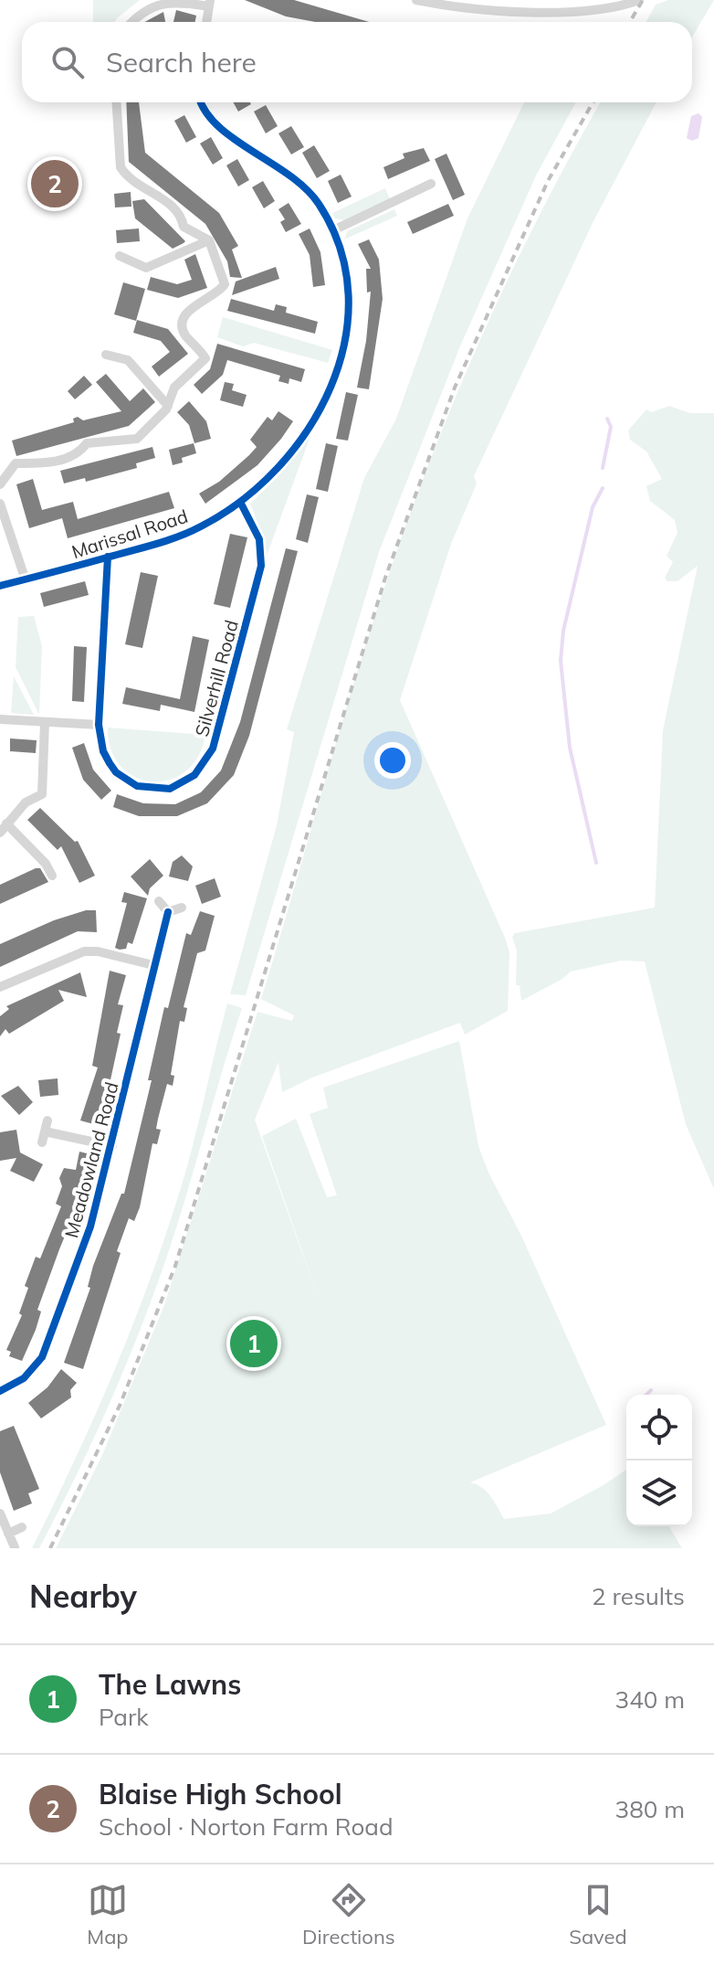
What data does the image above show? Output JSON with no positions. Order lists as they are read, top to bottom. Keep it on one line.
{"streets":{"street":["Marissal Road","Silverhill Road","Meadowland Road"]},"crossings":[["Marissal Road","Silverhill Road"]],"page":{"search":"Search here","pins":["2","1"],"heading":["Nearby","2 results"],"list":[{"mark":"1","name":"The Lawns","note":"Park","value":"340 m"},{"mark":"2","name":"Blaise High School","note":"School · Norton Farm Road","value":"380 m"}],"nav":["Map","Directions","Saved"]}}
